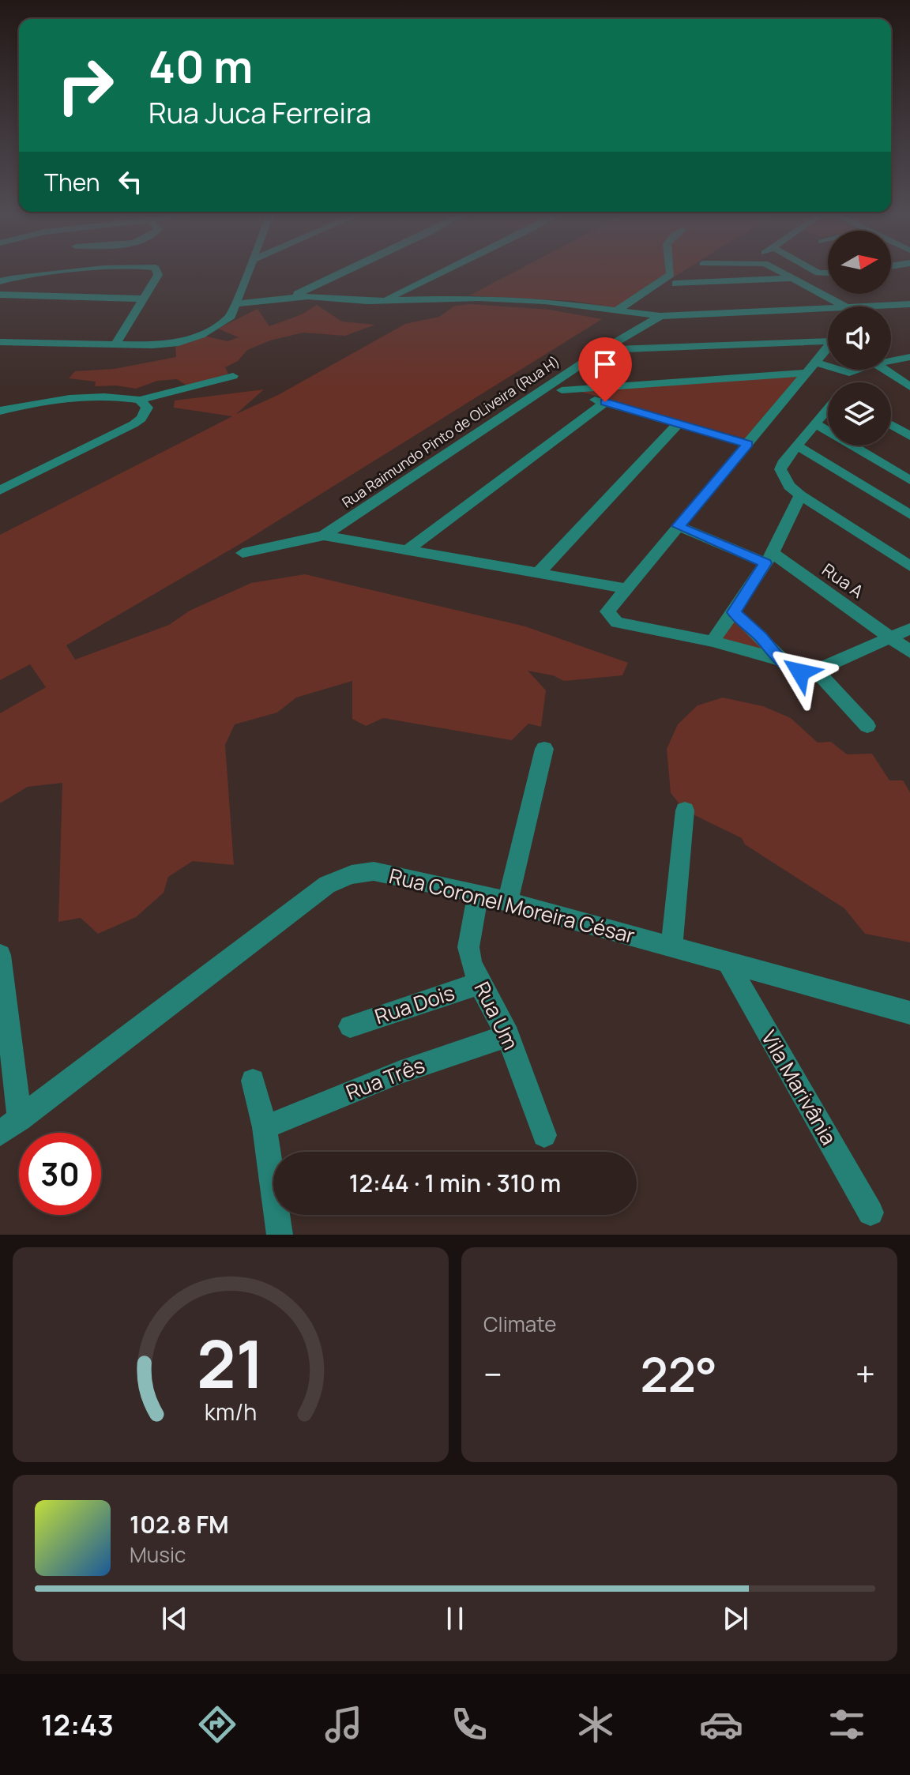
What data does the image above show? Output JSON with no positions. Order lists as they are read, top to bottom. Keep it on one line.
{"streets":{"street":["Rua Raimundo Pinto de OLiveira (Rua H)","Rua A","Rua Coronel Moreira César","Rua Dois","Rua Um","Rua Três","Vila Marivânia"]},"crossings":[["Rua Coronel Moreira César","Rua Um"],["Rua Coronel Moreira César","Vila Marivânia"],["Rua Dois","Rua Um"],["Rua Um","Rua Três"]],"north":"right","page":{"turn":["40 m","Rua Juca Ferreira"],"then":"Then","limit":"30","trip":"12:44 · 1 min · 310 m","tile":"Climate","heat":["−","22°","+"],"song":["102.8 FM","Music"],"tabs":"12:43","gauge":["21","km/h"]}}
